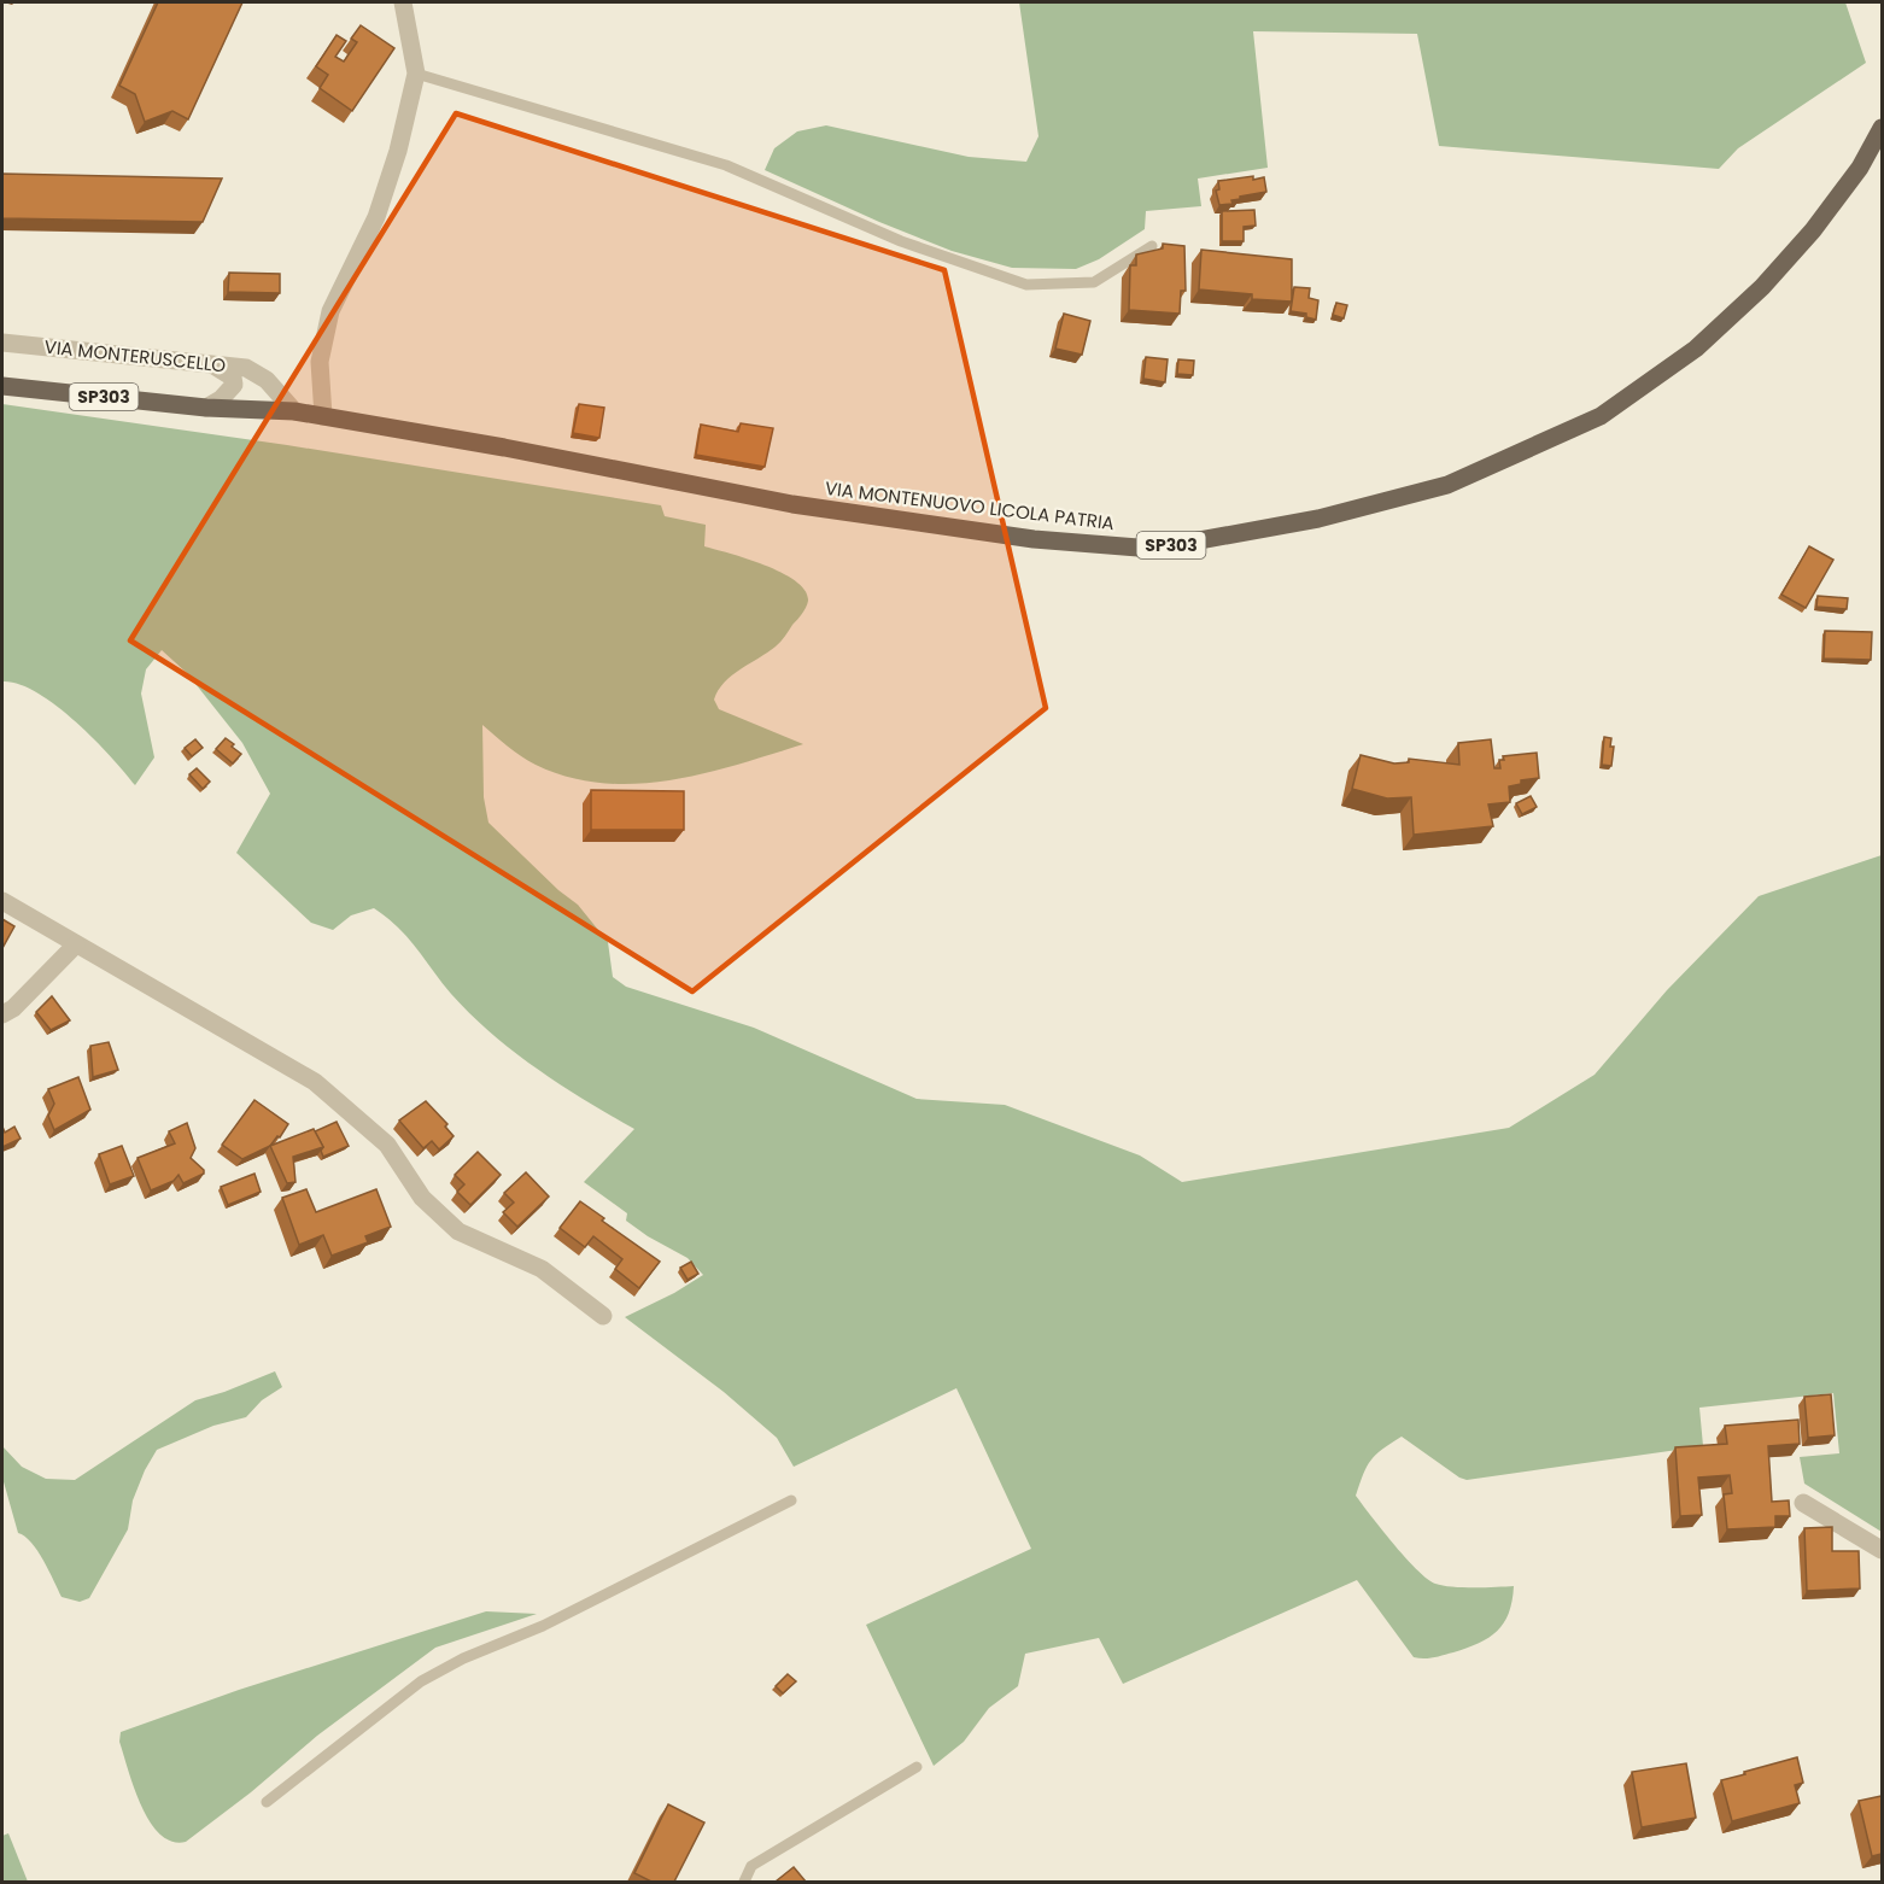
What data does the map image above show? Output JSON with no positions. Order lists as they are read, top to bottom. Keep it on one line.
{"streets":{"main road":["SP303","VIA MONTENUOVO LICOLA PATRIA"],"street":["VIA MONTERUSCELLO"]},"crossings":[["VIA MONTERUSCELLO","VIA MONTENUOVO LICOLA PATRIA"]]}
